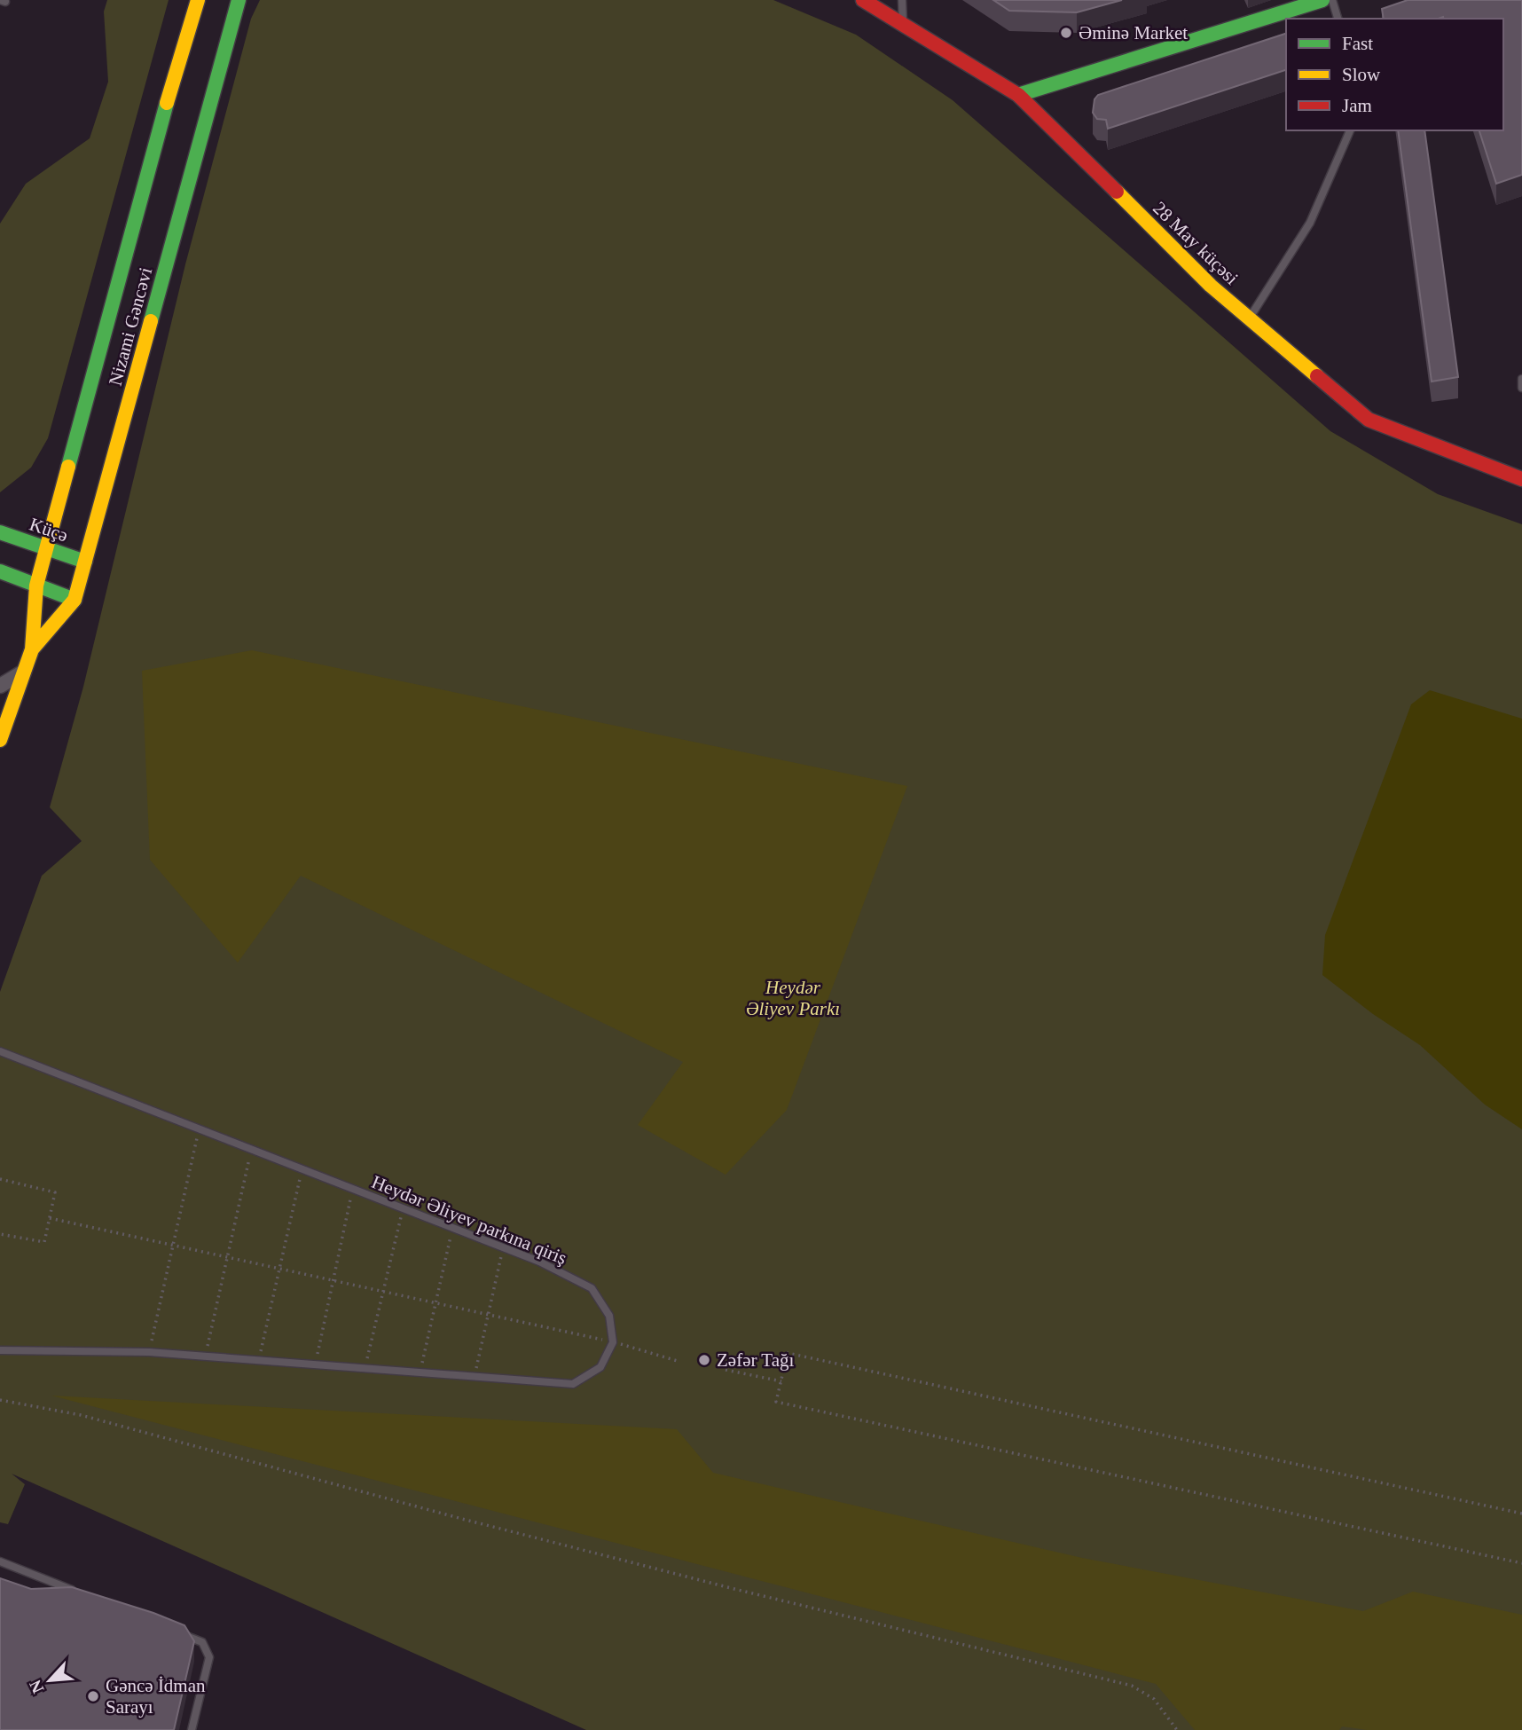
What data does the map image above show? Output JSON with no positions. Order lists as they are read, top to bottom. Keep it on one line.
{"streets":{"main road":["28 May küçəsi","Nizami Gəncəvi","Küçə"],"lane":["Heydər Əliyev parkına qiriş"]},"crossings":[["Nizami Gəncəvi","Küçə"]],"parks":["Heydər Əliyev Parkı"],"places":["Əminə Market","Zəfər Tağı","Gəncə İdman Sarayı"],"legend":["Fast","Slow","Jam"],"north":"bottom left"}
